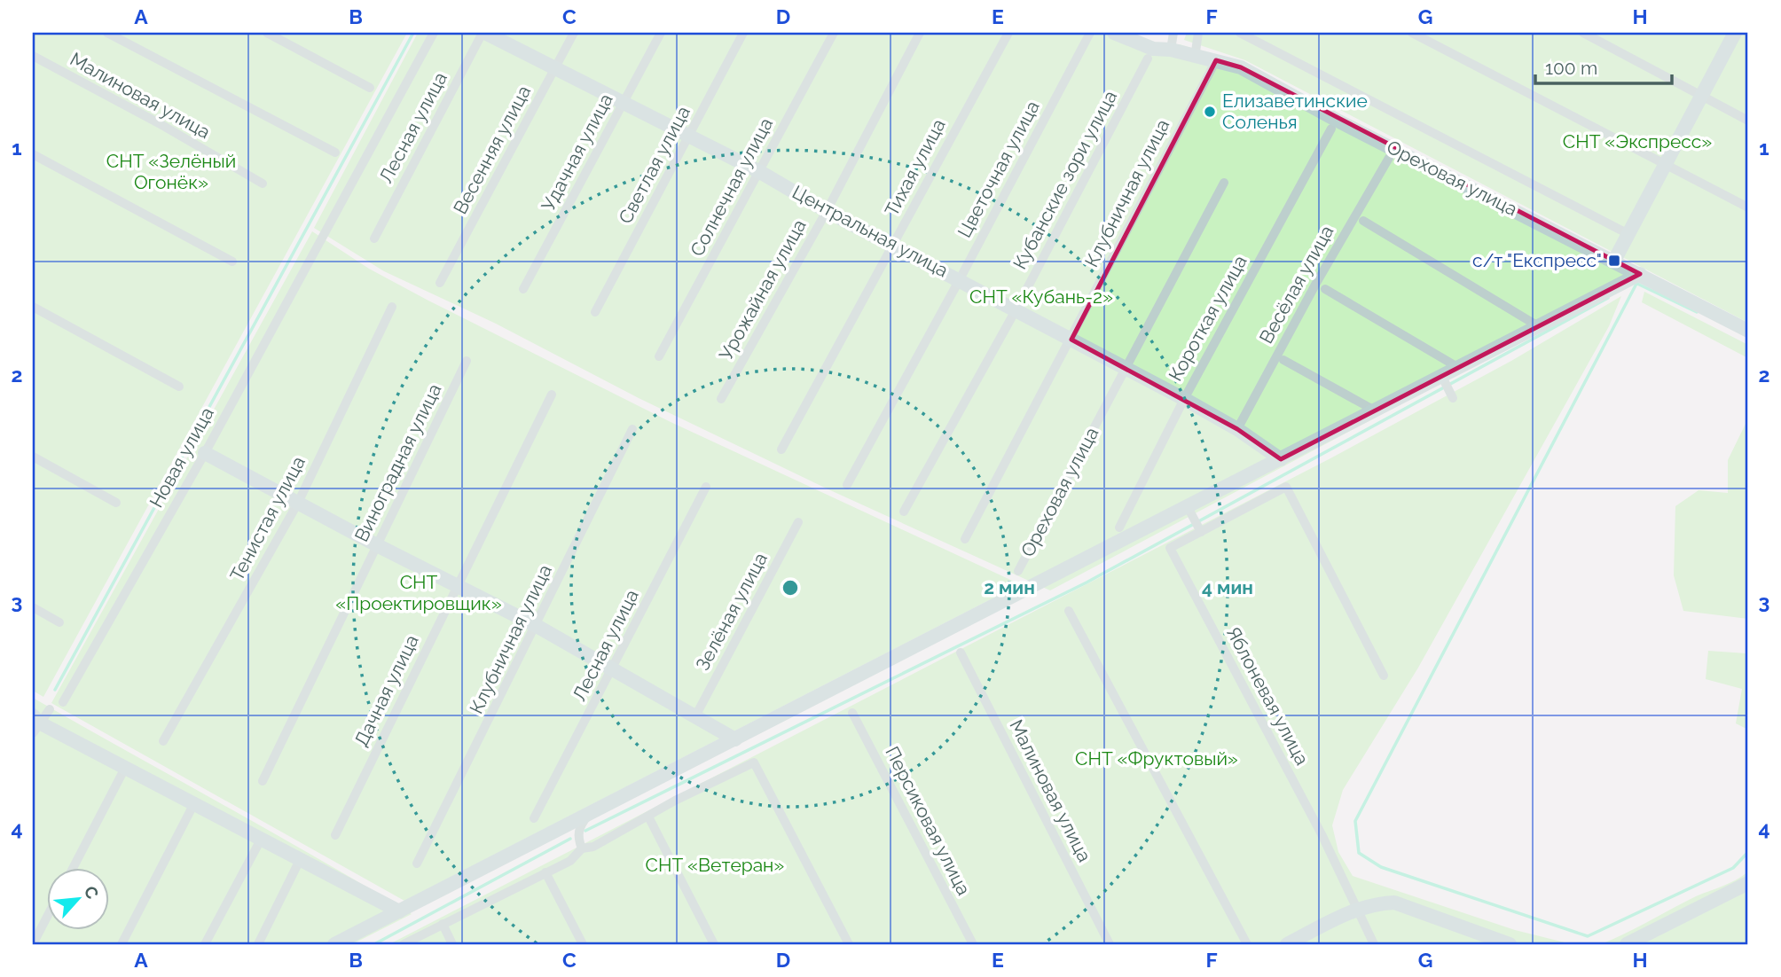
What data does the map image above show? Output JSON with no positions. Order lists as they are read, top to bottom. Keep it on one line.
{"streets":{"street":["Малиновая улица","Лесная улица","Весенняя улица","Удачная улица","Светлая улица","Тихая улица","Цветочная улица","Ореховая улица","Кубанские зори улица","Солнечная улица","Клубничная улица","Центральная улица","Весёлая улица","Урожайная улица","Короткая улица","Новая улица","Виноградная улица","Тенистая улица","Зелёная улица","Дачная улица","Яблоневая улица","Персиковая улица"]},"crossings":[["Лесная улица","Центральная улица"],["Весенняя улица","Центральная улица"],["Удачная улица","Центральная улица"],["Светлая улица","Центральная улица"],["Тихая улица","Центральная улица"],["Цветочная улица","Центральная улица"],["Ореховая улица","Клубничная улица"],["Ореховая улица","Центральная улица"],["Кубанские зори улица","Центральная улица"],["Солнечная улица","Центральная улица"],["Клубничная улица","Центральная улица"],["Центральная улица","Весёлая улица"],["Центральная улица","Урожайная улица"],["Центральная улица","Короткая улица"]],"parks":["СНТ «Экспресс»","СНТ «Зелёный Огонёк»","СНТ «Кубань-2»","СНТ «Проектировщик»","СНТ «Фруктовый»","СНТ «Ветеран»"],"places":{"other":["Елизаветинские Соленья"],"transit":["с/т \"Експресс\""]},"scale_bar":"100 m","north":"top right","grid":{"columns":["A","B","C","D","E","F","G","H"],"rows":["1","2","3","4"]},"rings":["2 мин","4 мин"]}
